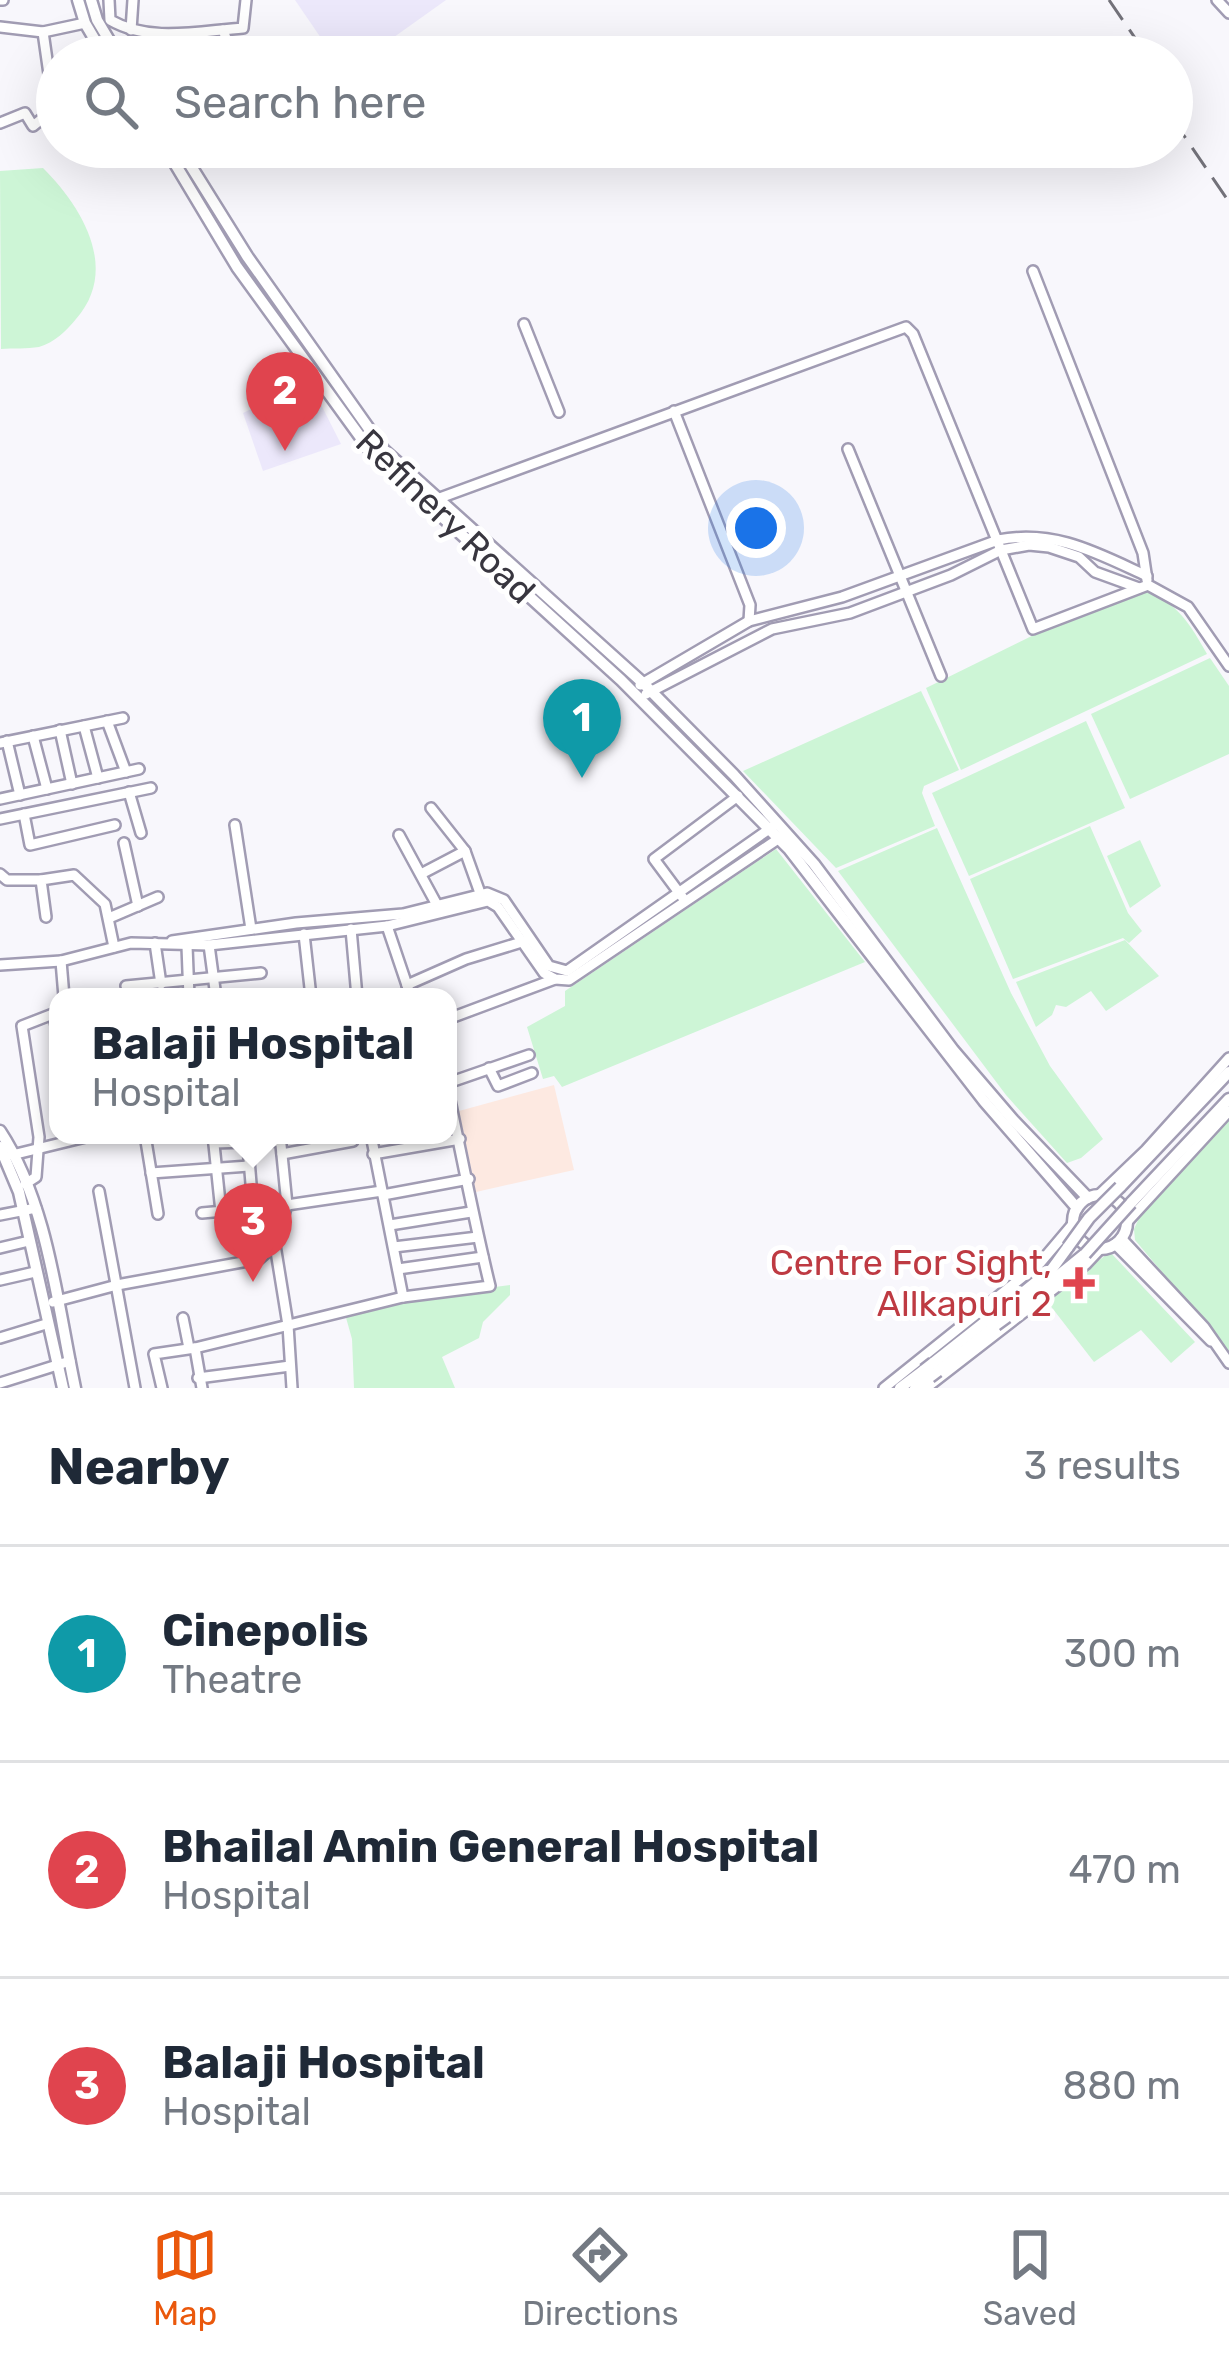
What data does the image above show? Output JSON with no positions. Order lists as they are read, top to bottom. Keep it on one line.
{"streets":{"main road":["Refinery Road"]},"places":{"health":["Centre For Sight, Allkapuri 2"]},"page":{"search":"Search here","pins":["2","1","3"],"popup":["Balaji Hospital","Hospital"],"heading":["Nearby","3 results"],"list":[{"mark":"1","name":"Cinepolis","note":"Theatre","value":"300 m"},{"mark":"2","name":"Bhailal Amin General Hospital","note":"Hospital","value":"470 m"},{"mark":"3","name":"Balaji Hospital","note":"Hospital","value":"880 m"}],"nav":["Map","Directions","Saved"]}}
